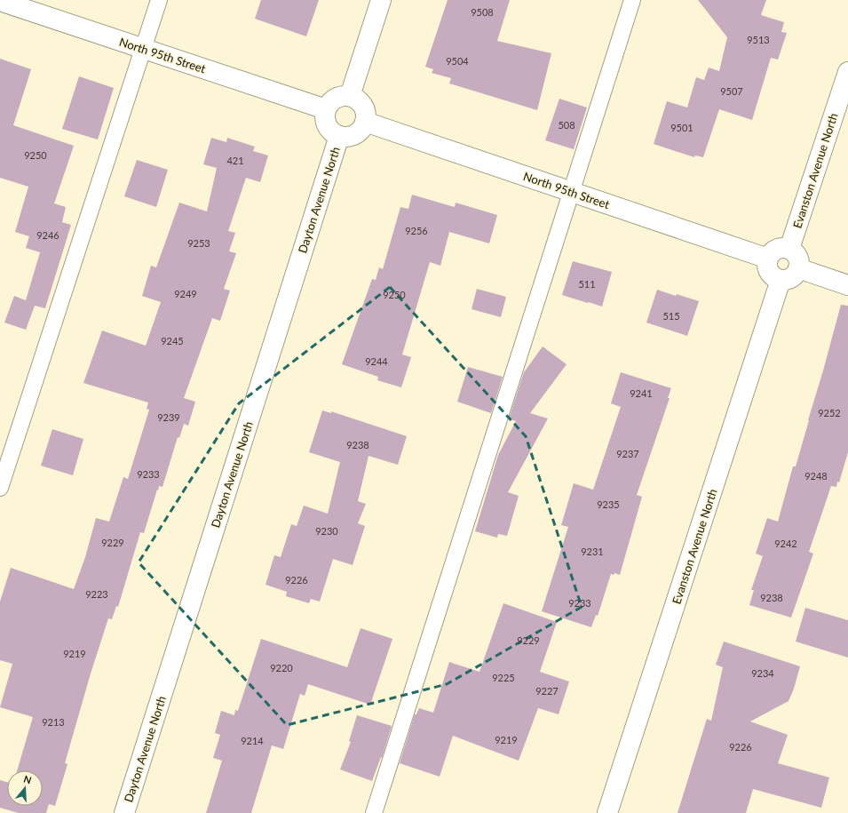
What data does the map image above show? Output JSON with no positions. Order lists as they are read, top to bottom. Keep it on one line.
{"streets":{"street":["North 95th Street","Evanston Avenue North","Dayton Avenue North"]},"crossings":[["North 95th Street","Evanston Avenue North"],["North 95th Street","Dayton Avenue North"]],"house_numbers":["9508","9513","9504","9507","508","9501","9250","421","9256","9246","9253","511","9249","9250","515","9245","9244","9241","9252","9239","9238","9237","9233","9248","9235","9230","9229","9242","9231","9226","9223","9238","9233","9229","9219","9220","9234","9225","9227","9213","9219","9214","9226"],"north":"top"}
